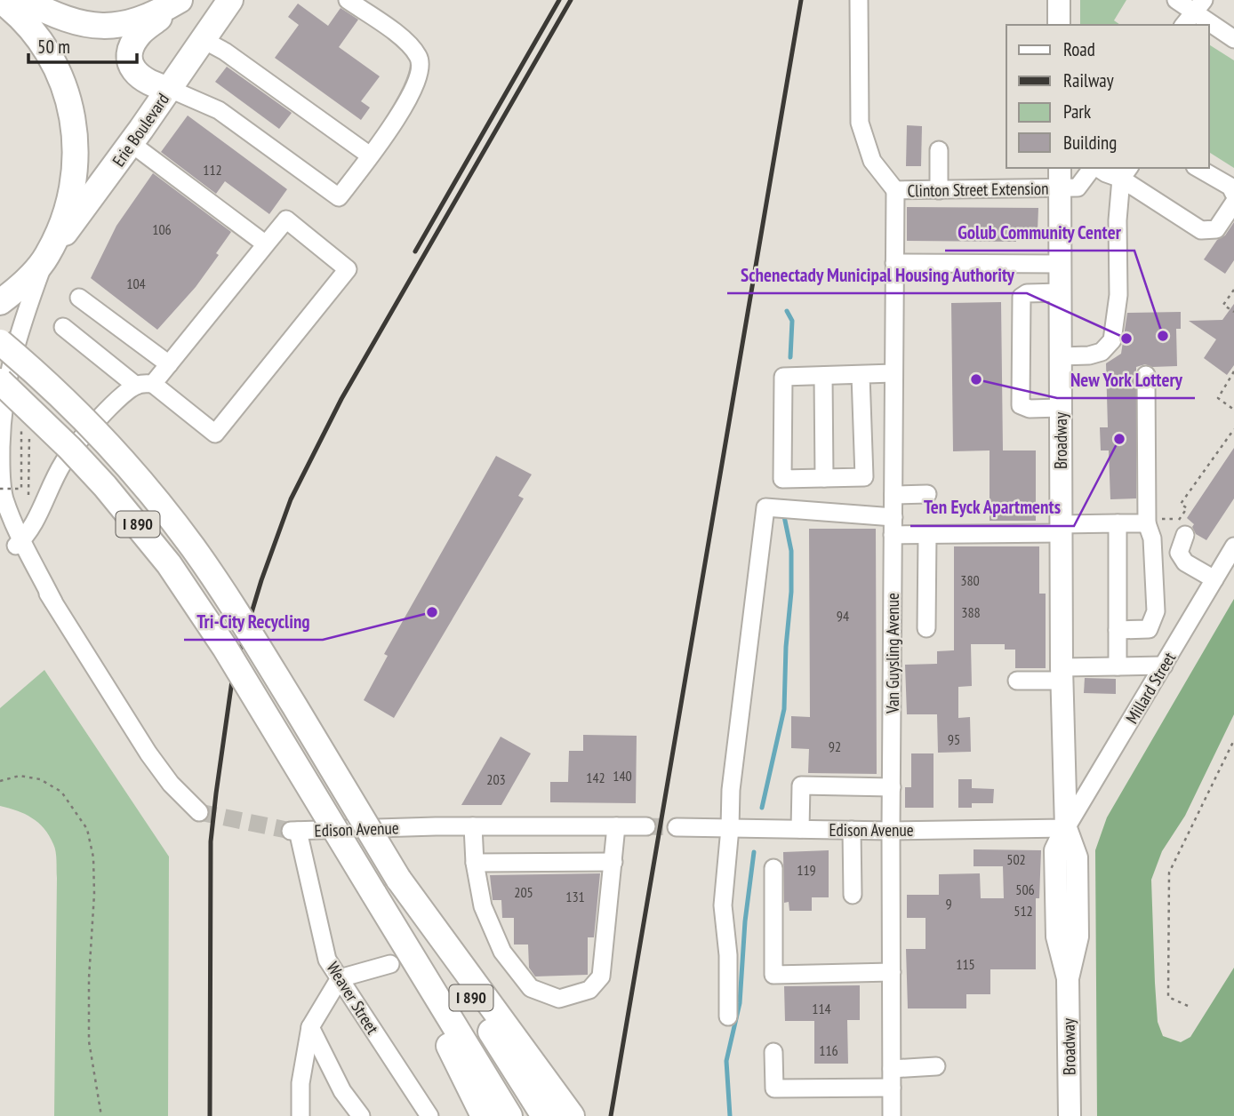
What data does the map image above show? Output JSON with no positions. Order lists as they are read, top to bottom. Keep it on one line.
{"streets":{"highway":["Erie Boulevard","I 890"],"main road":["Broadway"],"street":["Clinton Street Extension","Van Guysling Avenue","Millard Street","Edison Avenue","Weaver Street"]},"crossings":[["Clinton Street Extension","Broadway"],["Clinton Street Extension","Van Guysling Avenue"],["Broadway","Millard Street"],["Broadway","Edison Avenue"],["Van Guysling Avenue","Edison Avenue"],["Millard Street","Edison Avenue"],["Edison Avenue","Weaver Street"]],"places":["Golub Community Center","Schenectady Municipal Housing Authority","New York Lottery","Ten Eyck Apartments","Tri-City Recycling"],"house_numbers":["112","106","104","380","388","94","95","92","140","142","203","502","119","506","205","131","9","512","115","114","116"],"legend":["Road","Railway","Park","Building"],"scale_bar":"50 m"}
